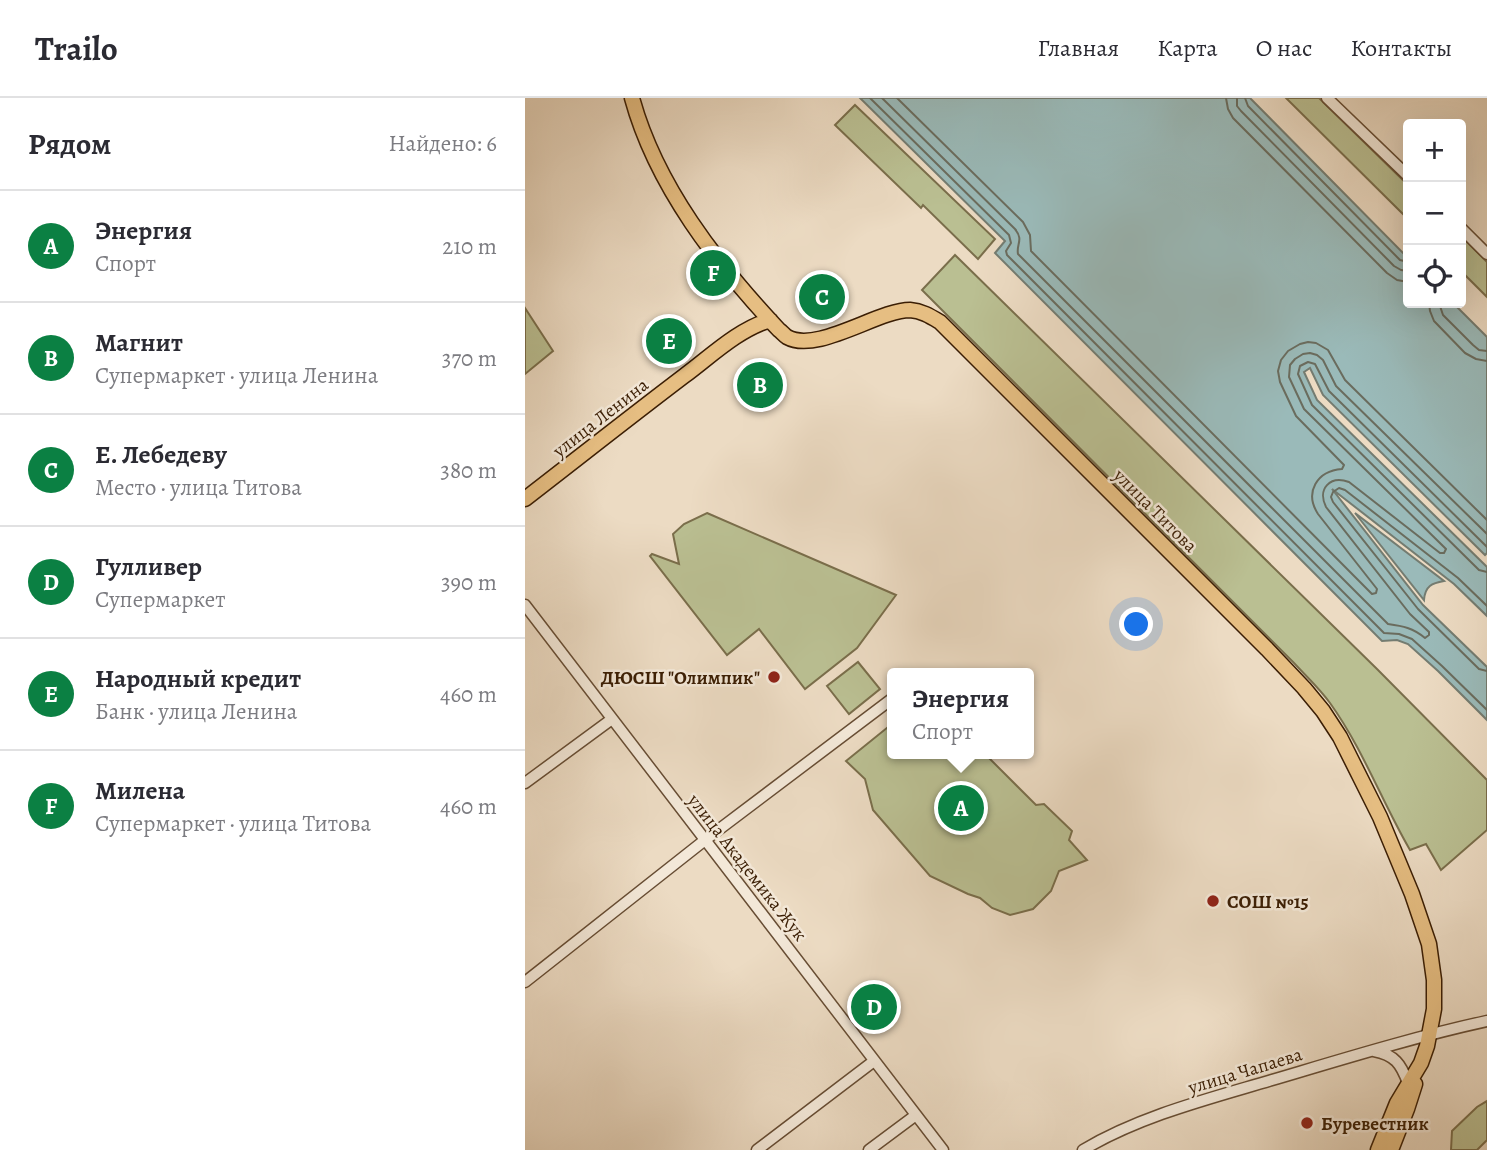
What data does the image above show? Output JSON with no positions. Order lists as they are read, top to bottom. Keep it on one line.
{"streets":{"main road":["улица Ленина","улица Титова"],"street":["улица Академика Жук","улица Чапаева"]},"crossings":[["улица Ленина","улица Титова"],["улица Титова","улица Чапаева"]],"places":["ДЮСШ \"Олимпик\"","СОШ №15","Буревестник"],"page":{"header":"Trailo","nav":["Главная","Карта","О нас","Контакты"],"heading":["Рядом","Найдено: 6"],"map_buttons":["+","−"],"list":[{"mark":"A","name":"Энергия","note":"Спорт","value":"210 m"},{"mark":"B","name":"Магнит","note":"Супермаркет · улица Ленина","value":"370 m"},{"mark":"C","name":"Е. Лебедеву","note":"Место · улица Титова","value":"380 m"},{"mark":"D","name":"Гулливер","note":"Супермаркет","value":"390 m"},{"mark":"E","name":"Народный кредит","note":"Банк · улица Ленина","value":"460 m"},{"mark":"F","name":"Милена","note":"Супермаркет · улица Титова","value":"460 m"}],"pins":["F","C","E","B","A","D"],"popup":["Энергия","Спорт"]}}
